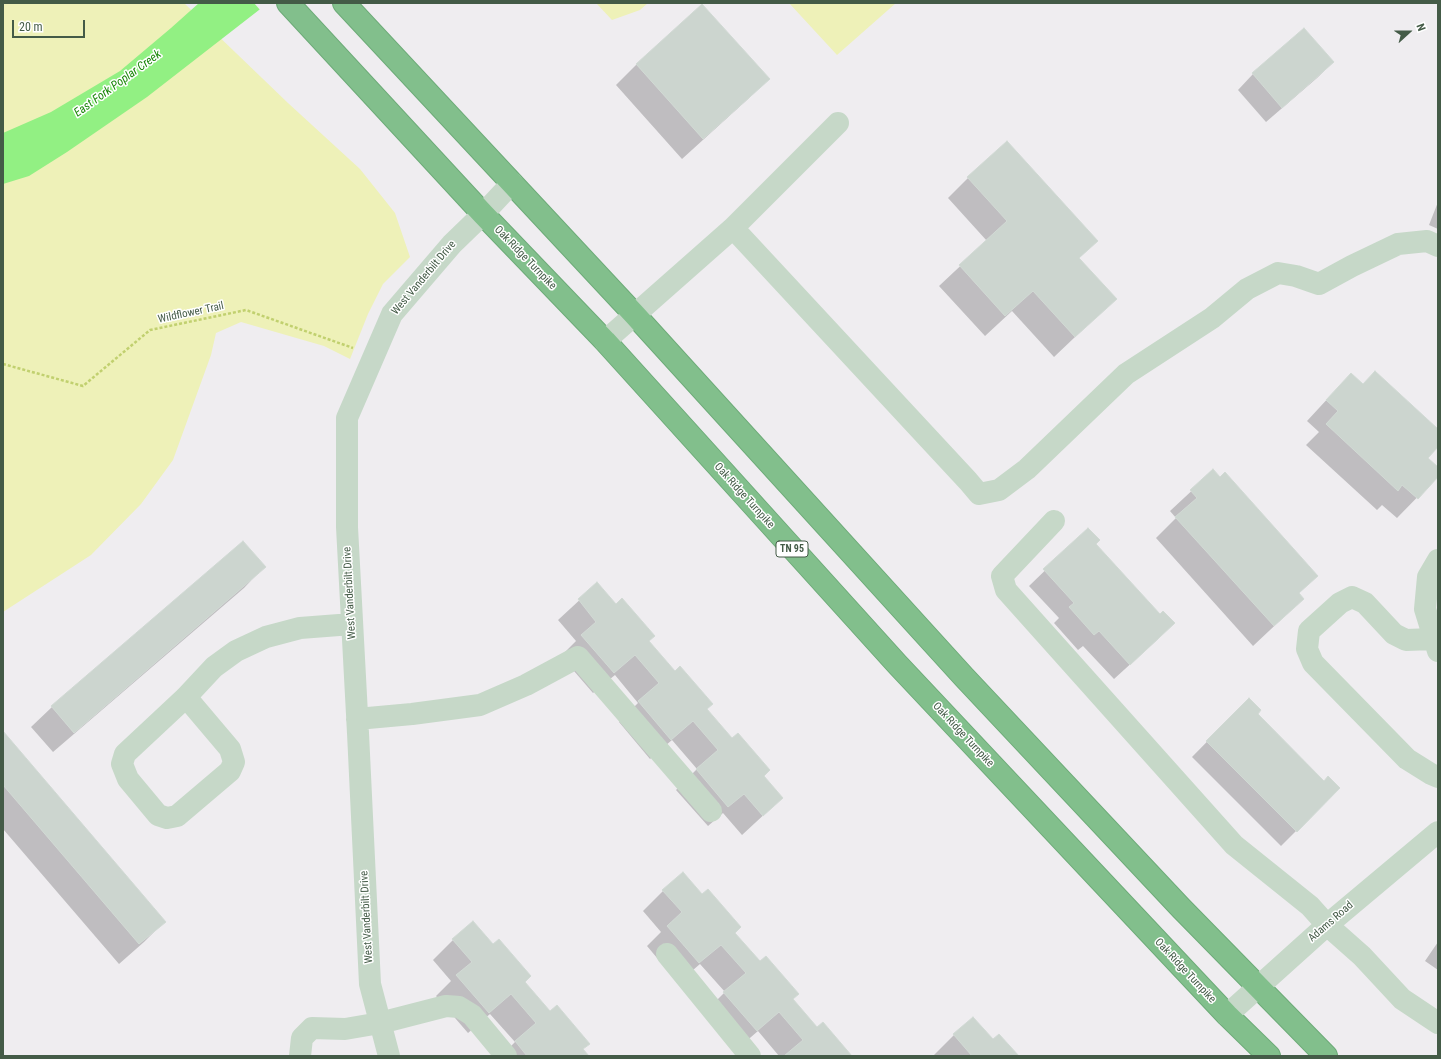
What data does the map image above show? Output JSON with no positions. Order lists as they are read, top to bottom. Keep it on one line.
{"streets":{"highway":["Oak Ridge Turnpike","TN 95"],"street":["West Vanderbilt Drive","Adams Road"],"path":["Wildflower Trail"]},"crossings":[["Oak Ridge Turnpike","West Vanderbilt Drive"],["Oak Ridge Turnpike","Adams Road"],["West Vanderbilt Drive","Wildflower Trail"]],"water":["East Fork Poplar Creek"],"scale_bar":"20 m","north":"right"}
